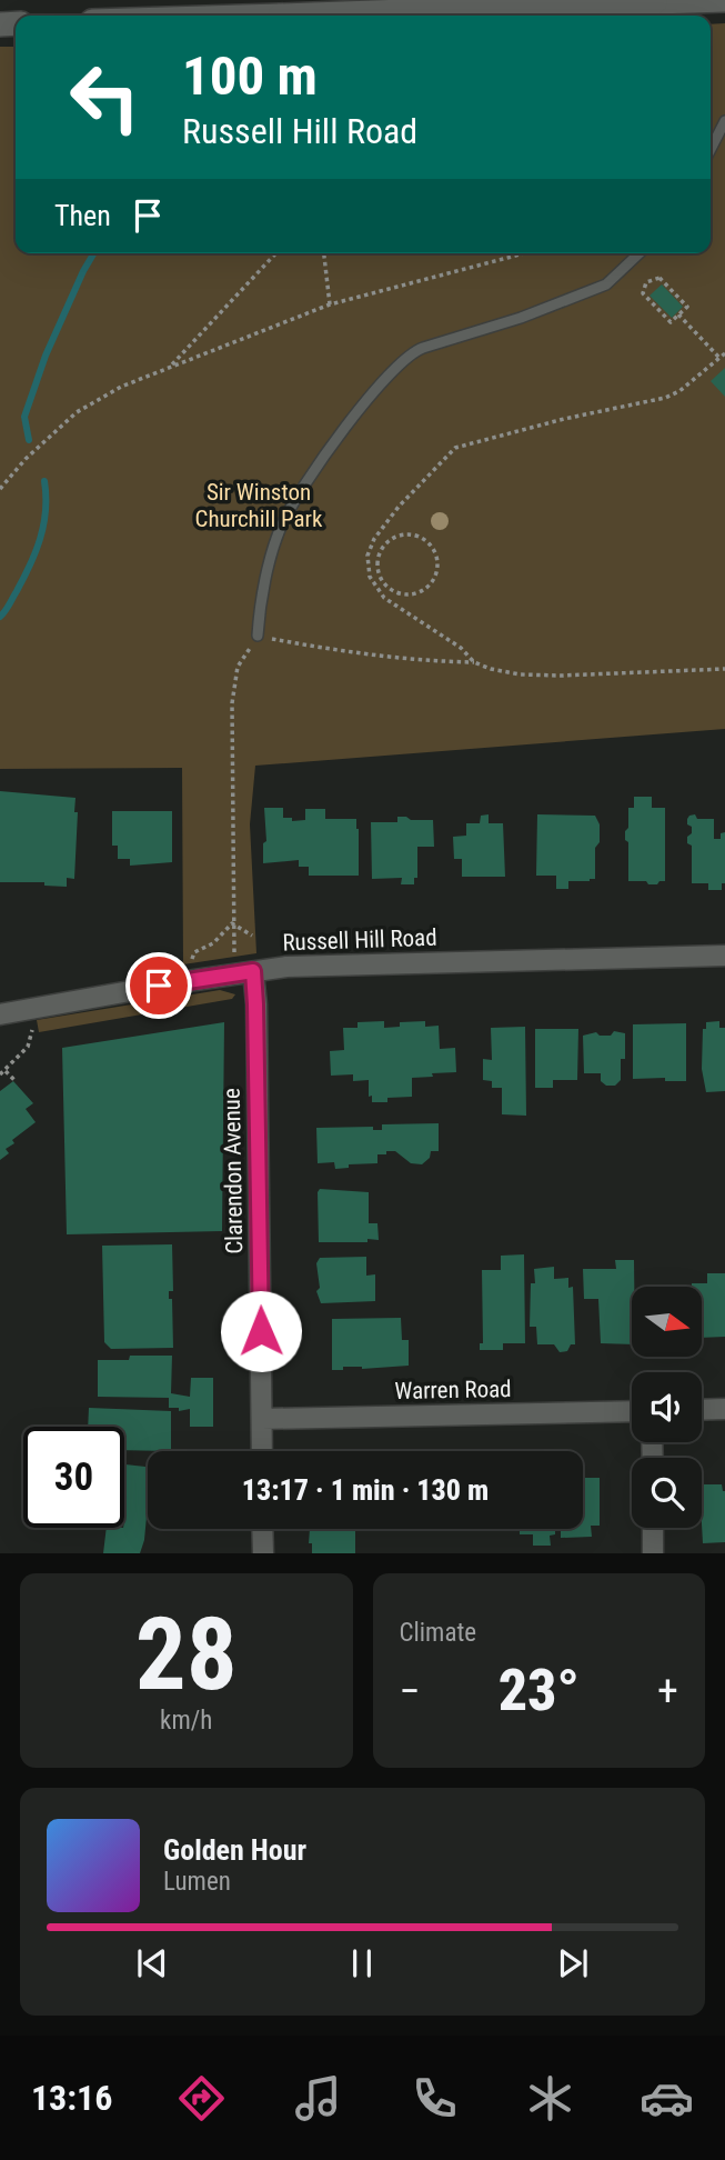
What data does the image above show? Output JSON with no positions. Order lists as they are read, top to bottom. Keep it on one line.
{"streets":{"street":["Russell Hill Road","Clarendon Avenue","Warren Road"]},"crossings":[["Russell Hill Road","Clarendon Avenue"],["Clarendon Avenue","Warren Road"]],"parks":["Sir Winston Churchill Park"],"north":"right","page":{"turn":["100 m","Russell Hill Road"],"then":"Then","limit":"30","trip":"13:17 · 1 min · 130 m","tile":[["28","km/h"],"Climate"],"heat":["−","23°","+"],"song":["Golden Hour","Lumen"],"tabs":"13:16"}}
